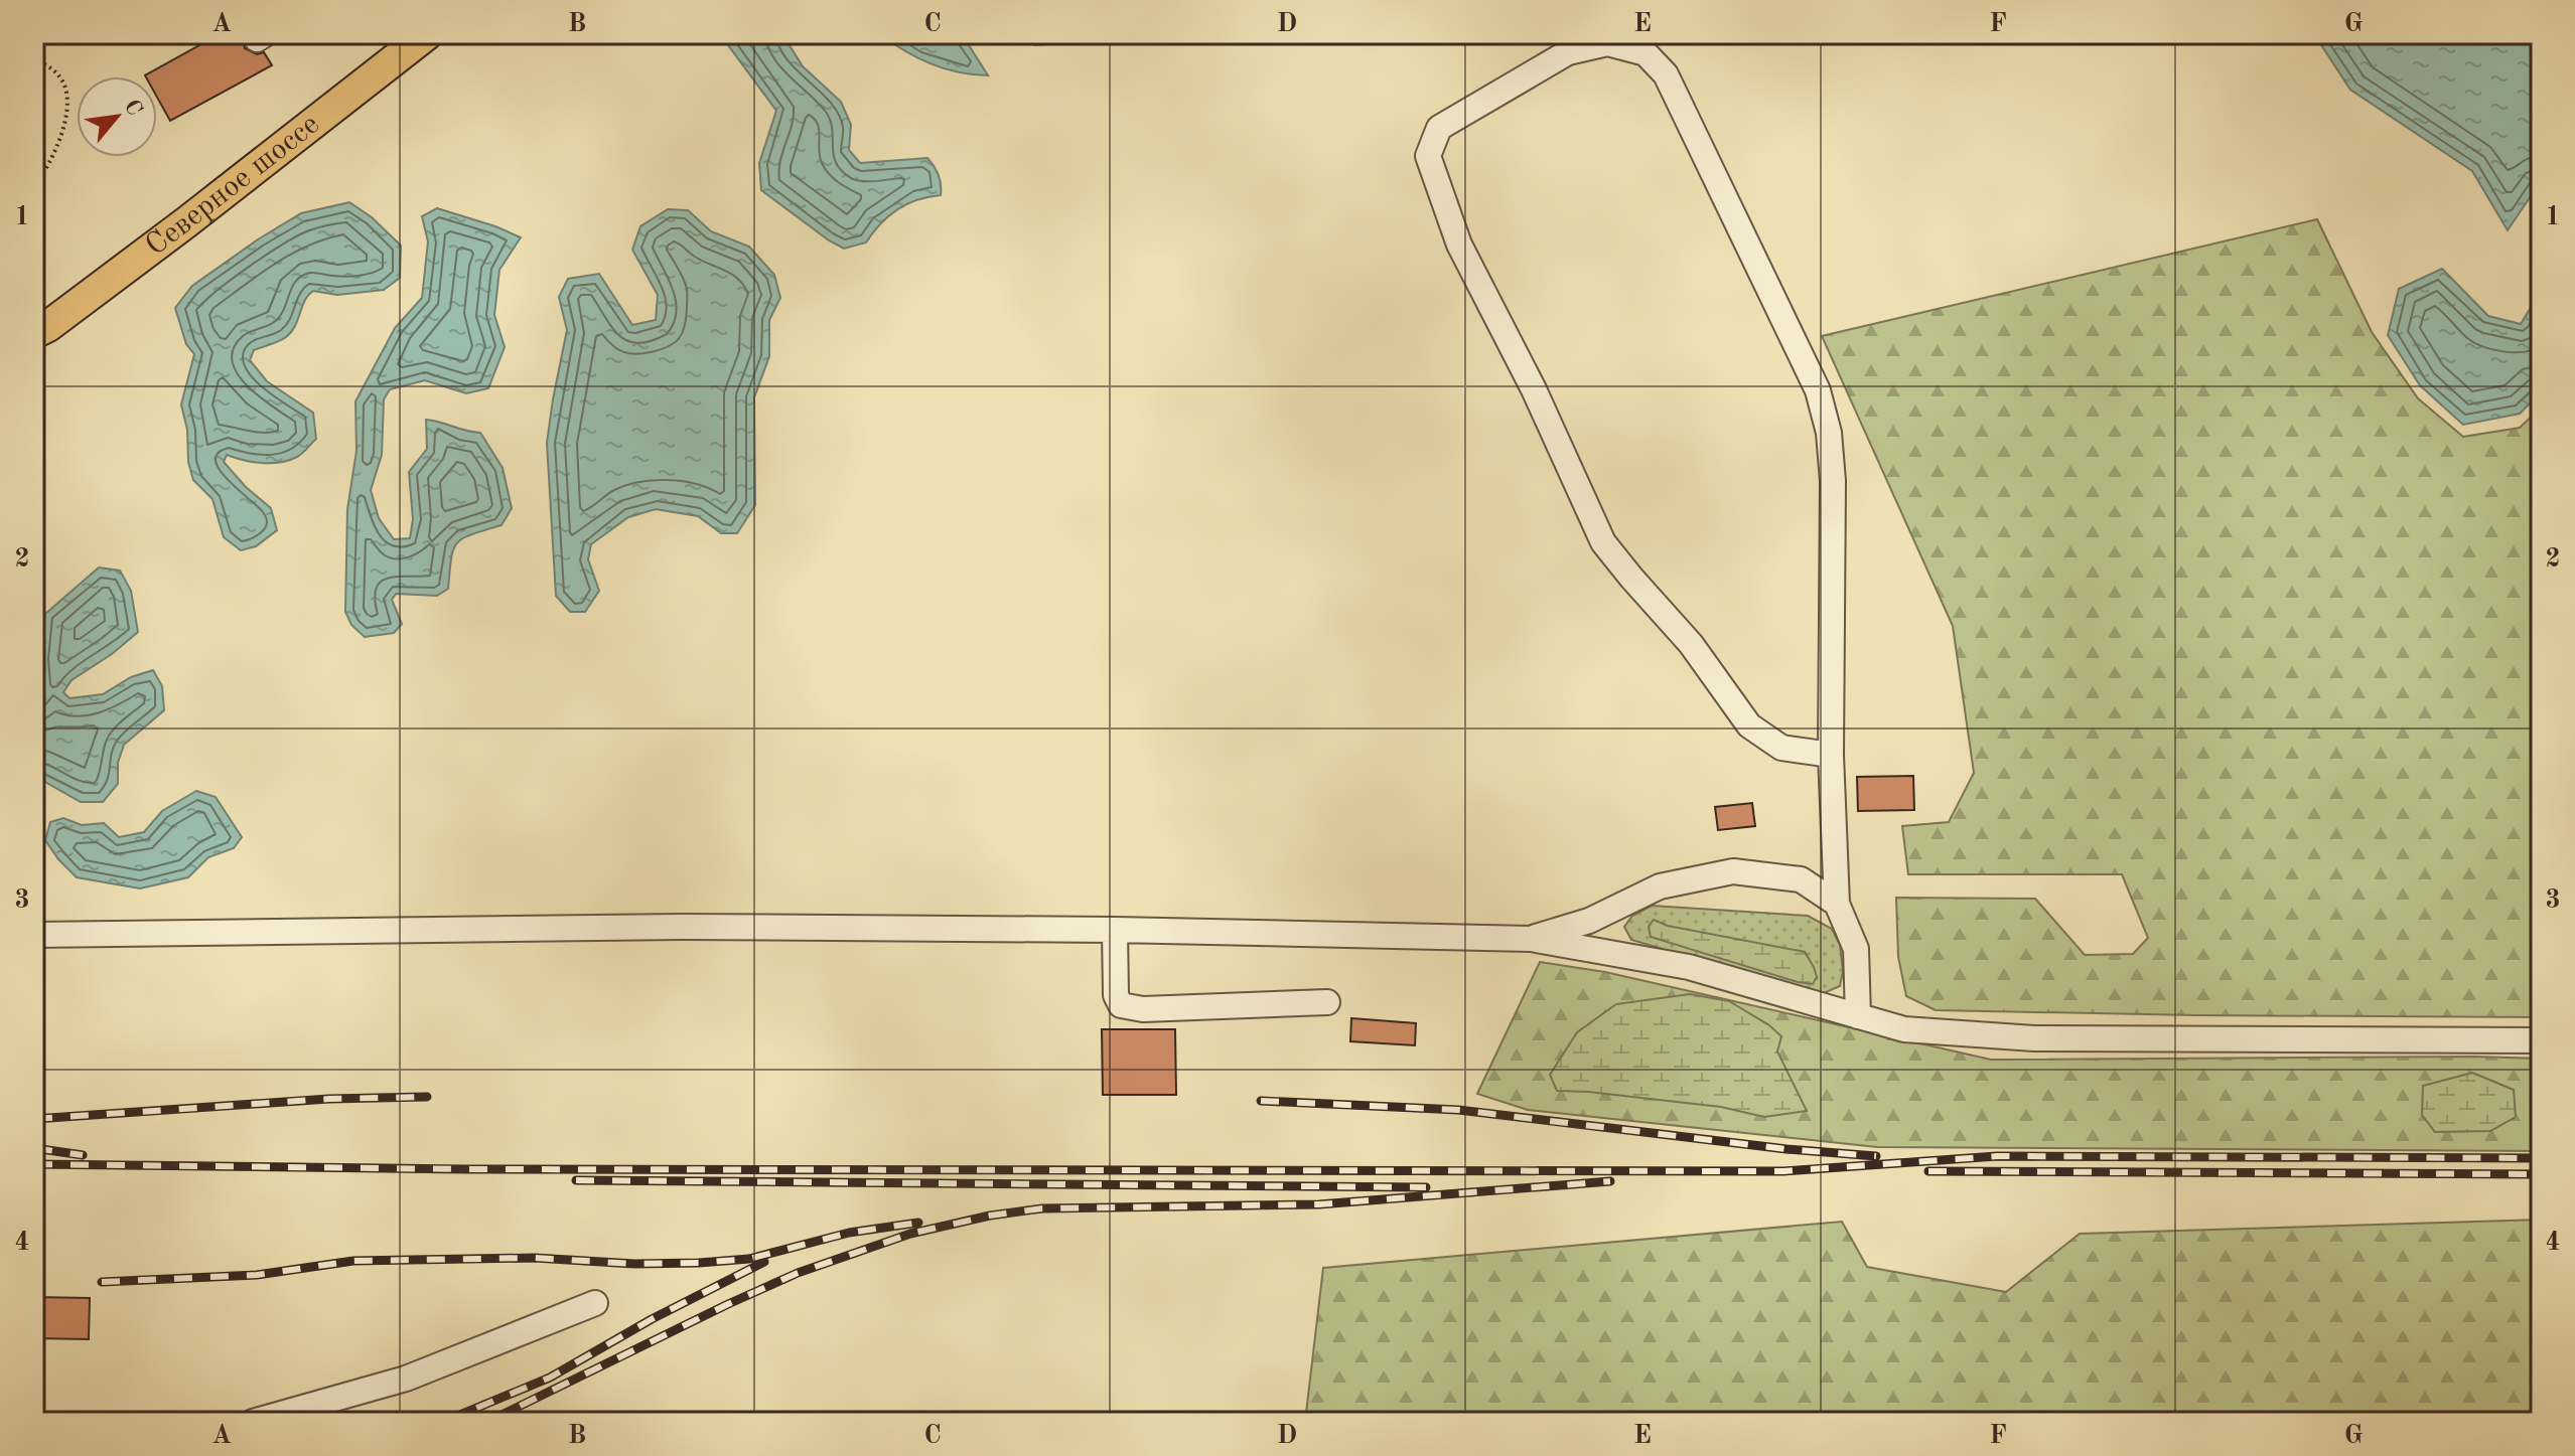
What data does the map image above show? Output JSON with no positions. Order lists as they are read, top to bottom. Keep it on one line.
{"streets":{"main road":["Северное шоссе"]},"north":"top right","grid":{"columns":["A","B","C","D","E","F","G"],"rows":["1","2","3","4"]}}
